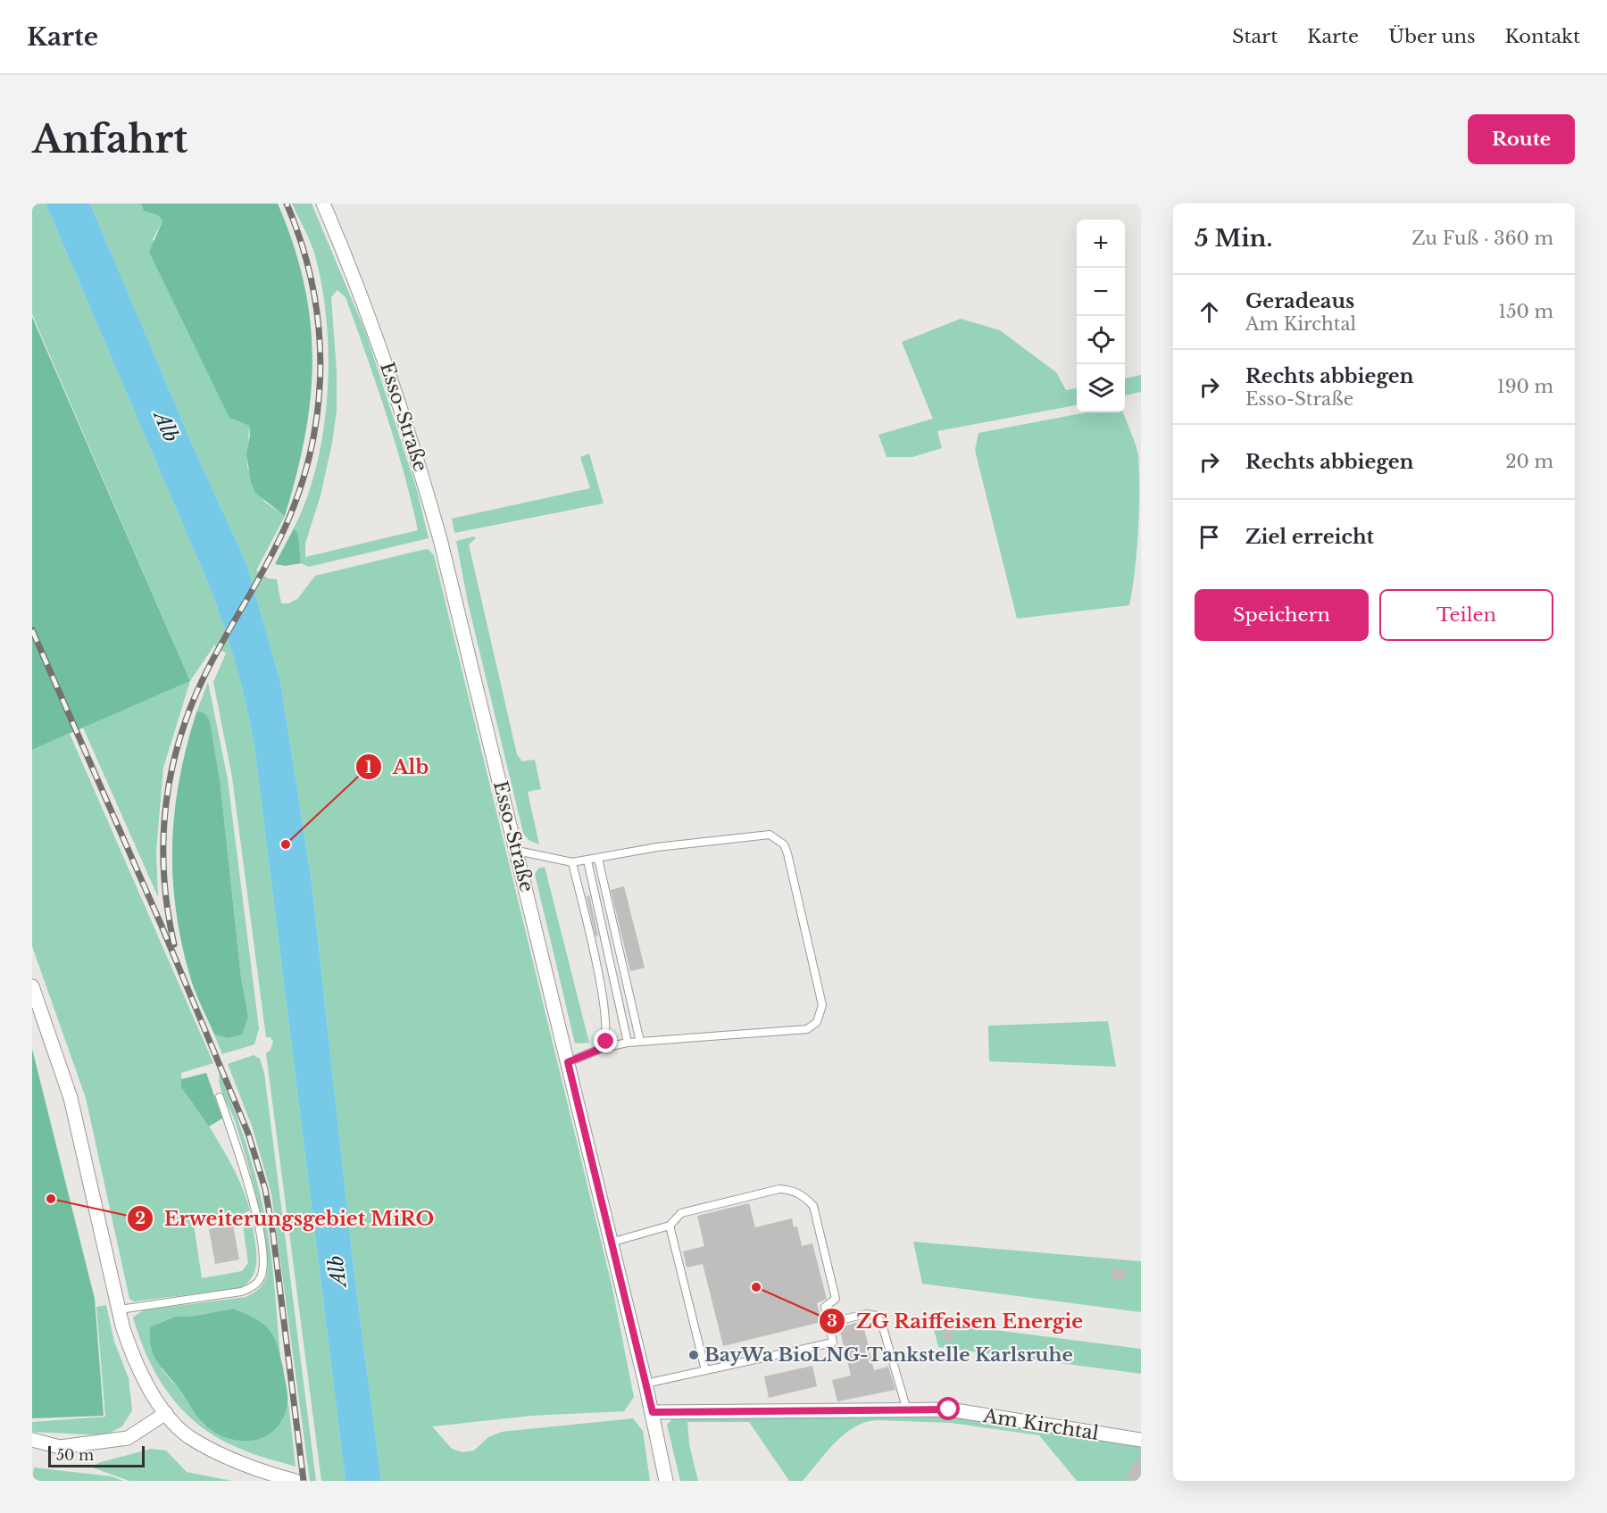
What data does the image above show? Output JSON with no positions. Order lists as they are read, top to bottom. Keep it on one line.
{"streets":{"street":["Esso-Straße","Am Kirchtal"]},"crossings":[["Esso-Straße","Am Kirchtal"]],"water":["Alb"],"places":["Alb","Erweiterungsgebiet MiRO","ZG Raiffeisen Energie","BayWa BioLNG-Tankstelle Karlsruhe"],"scale_bar":"50 m","page":{"header":"Karte","nav":["Start","Karte","Über uns","Kontakt"],"buttons":["Route",["Speichern","Teilen"]],"title":"Anfahrt","heading":["5 Min.","Zu Fuß · 360 m"],"map_buttons":["+","−"],"list":[["Geradeaus","Am Kirchtal","150 m"],["Rechts abbiegen","Esso-Straße","190 m"],["Rechts abbiegen","20 m"],"Ziel erreicht"],"scale":"50 m"}}
